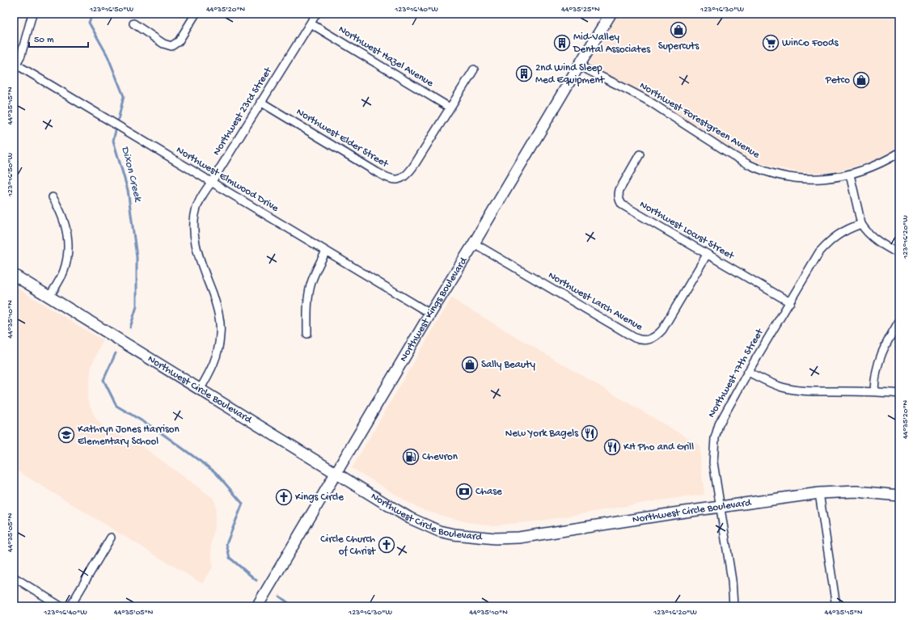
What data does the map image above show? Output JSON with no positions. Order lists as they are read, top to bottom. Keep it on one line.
{"streets":{"main road":["Northwest Kings Boulevard","Northwest Circle Boulevard"],"street":["Northwest Hazel Avenue","Northwest 23rd Street","Northwest Forestgreen Avenue","Northwest Elder Street","Northwest Elmwood Drive","Northwest Locust Street","Northwest Larch Avenue","Northwest 17th Street"]},"crossings":[["Northwest Hazel Avenue","Northwest 23rd Street"],["Northwest Hazel Avenue","Northwest Elder Street"],["Northwest 23rd Street","Northwest Elder Street"],["Northwest 23rd Street","Northwest Elmwood Drive"],["Northwest 23rd Street","Northwest Circle Boulevard"],["Northwest Forestgreen Avenue","Northwest Kings Boulevard"],["Northwest Elmwood Drive","Northwest Kings Boulevard"],["Northwest Locust Street","Northwest Larch Avenue"],["Northwest Locust Street","Northwest 17th Street"],["Northwest Larch Avenue","Northwest Kings Boulevard"],["Northwest Kings Boulevard","Northwest Circle Boulevard"],["Northwest 17th Street","Northwest Circle Boulevard"]],"water":["Dixon Creek"],"places":{"shop":["Supercuts","Petco","Sally Beauty"],"building":["Mid-Valley Dental Associates","2nd Wind Sleep Med Equipment"],"supermarket":["WinCo Foods"],"restaurant":["New York Bagels","KH Pho and Grill"],"school or university":["Kathryn Jones Harrison Elementary School"],"fuel station":["Chevron"],"bank":["Chase"],"church":["Kings Circle","Circle Church of Christ"]},"scale_bar":"50 m","coordinates":["123°16'50\"W","44°35'20\"N","123°16'40\"W","44°35'25\"N","123°16'30\"W","44°35'15\"N","123°16'20\"W","44°35'10\"N","44°35'05\"N"]}
